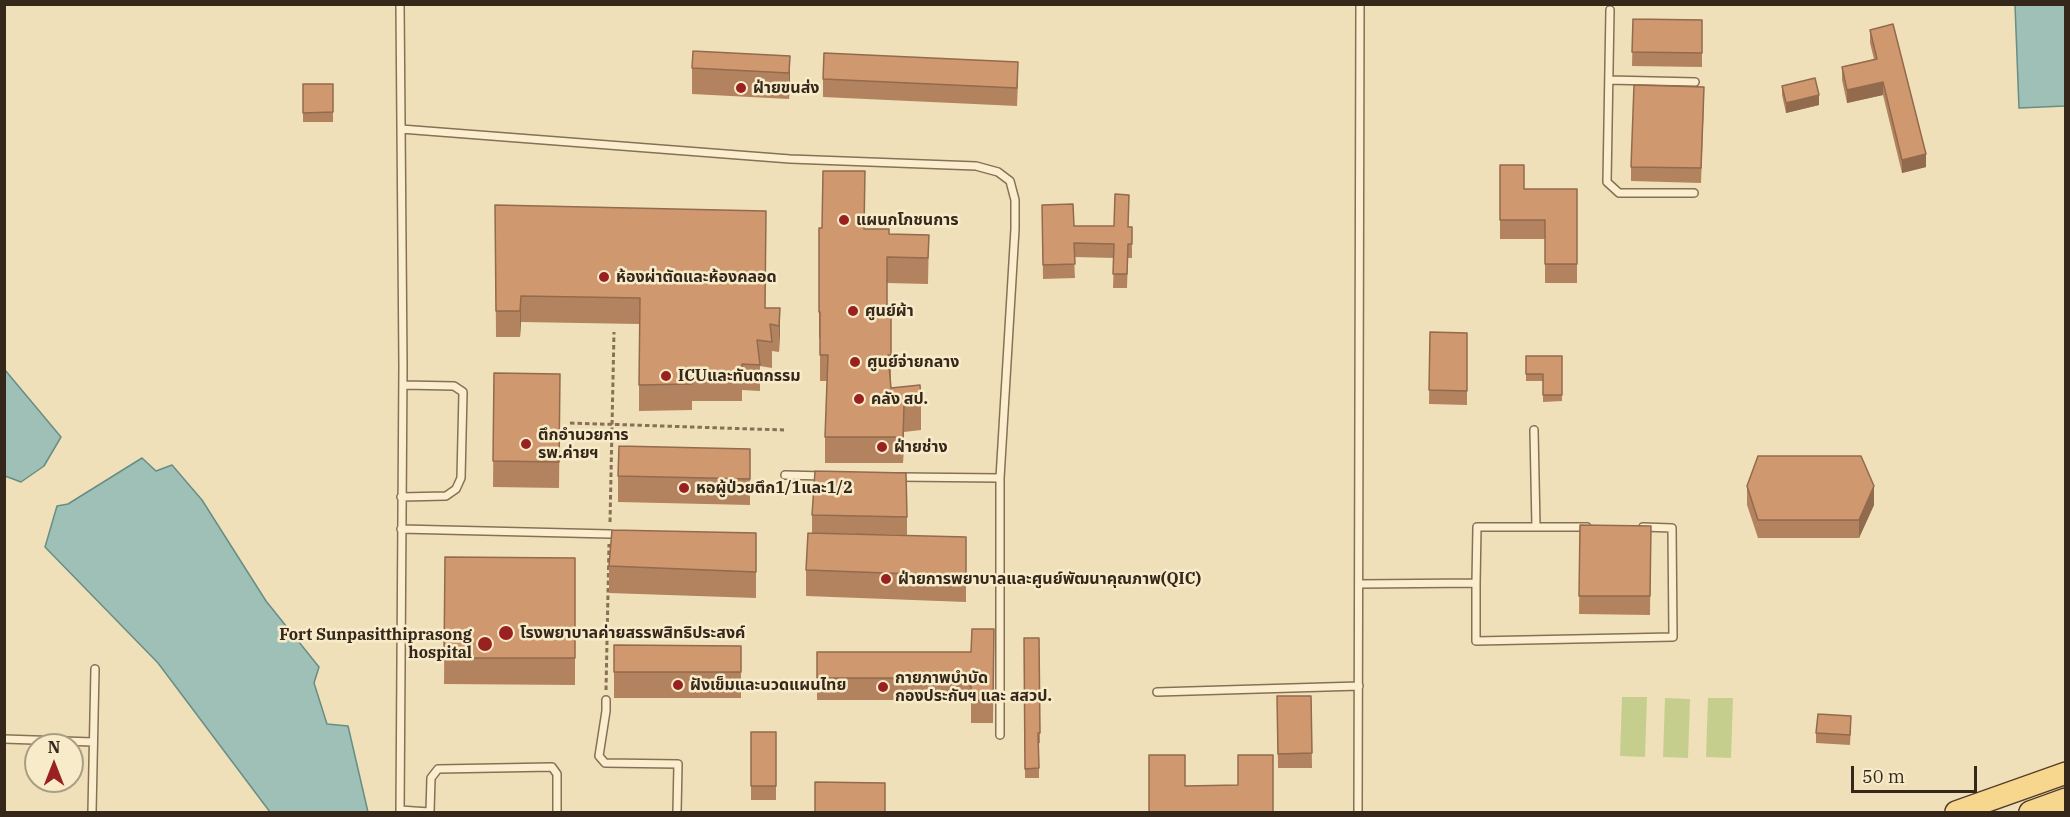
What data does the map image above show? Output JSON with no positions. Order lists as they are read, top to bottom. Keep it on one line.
{"places":["ฝ่ายขนส่ง","แผนกโภชนการ","ห้องผ่าตัดและห้องคลอด","ศูนย์ผ้า","ศูนย์จ่ายกลาง","ICUและทันตกรรม","คลัง สป.","ตึกอำนวยการ รพ.ค่ายฯ","ฝ่ายช่าง","หอผู้ป่วยตึก1/1และ1/2","ฝ่ายการพยาบาลและศูนย์พัฒนาคุณภาพ(QIC)","โรงพยาบาลค่ายสรรพสิทธิประสงค์","Fort Sunpasitthiprasong hospital","ฝังเข็มและนวดแผนไทย","กายภาพบำบัด กองประกันฯ และ สสวป."],"scale_bar":"50 m","north":"top"}
